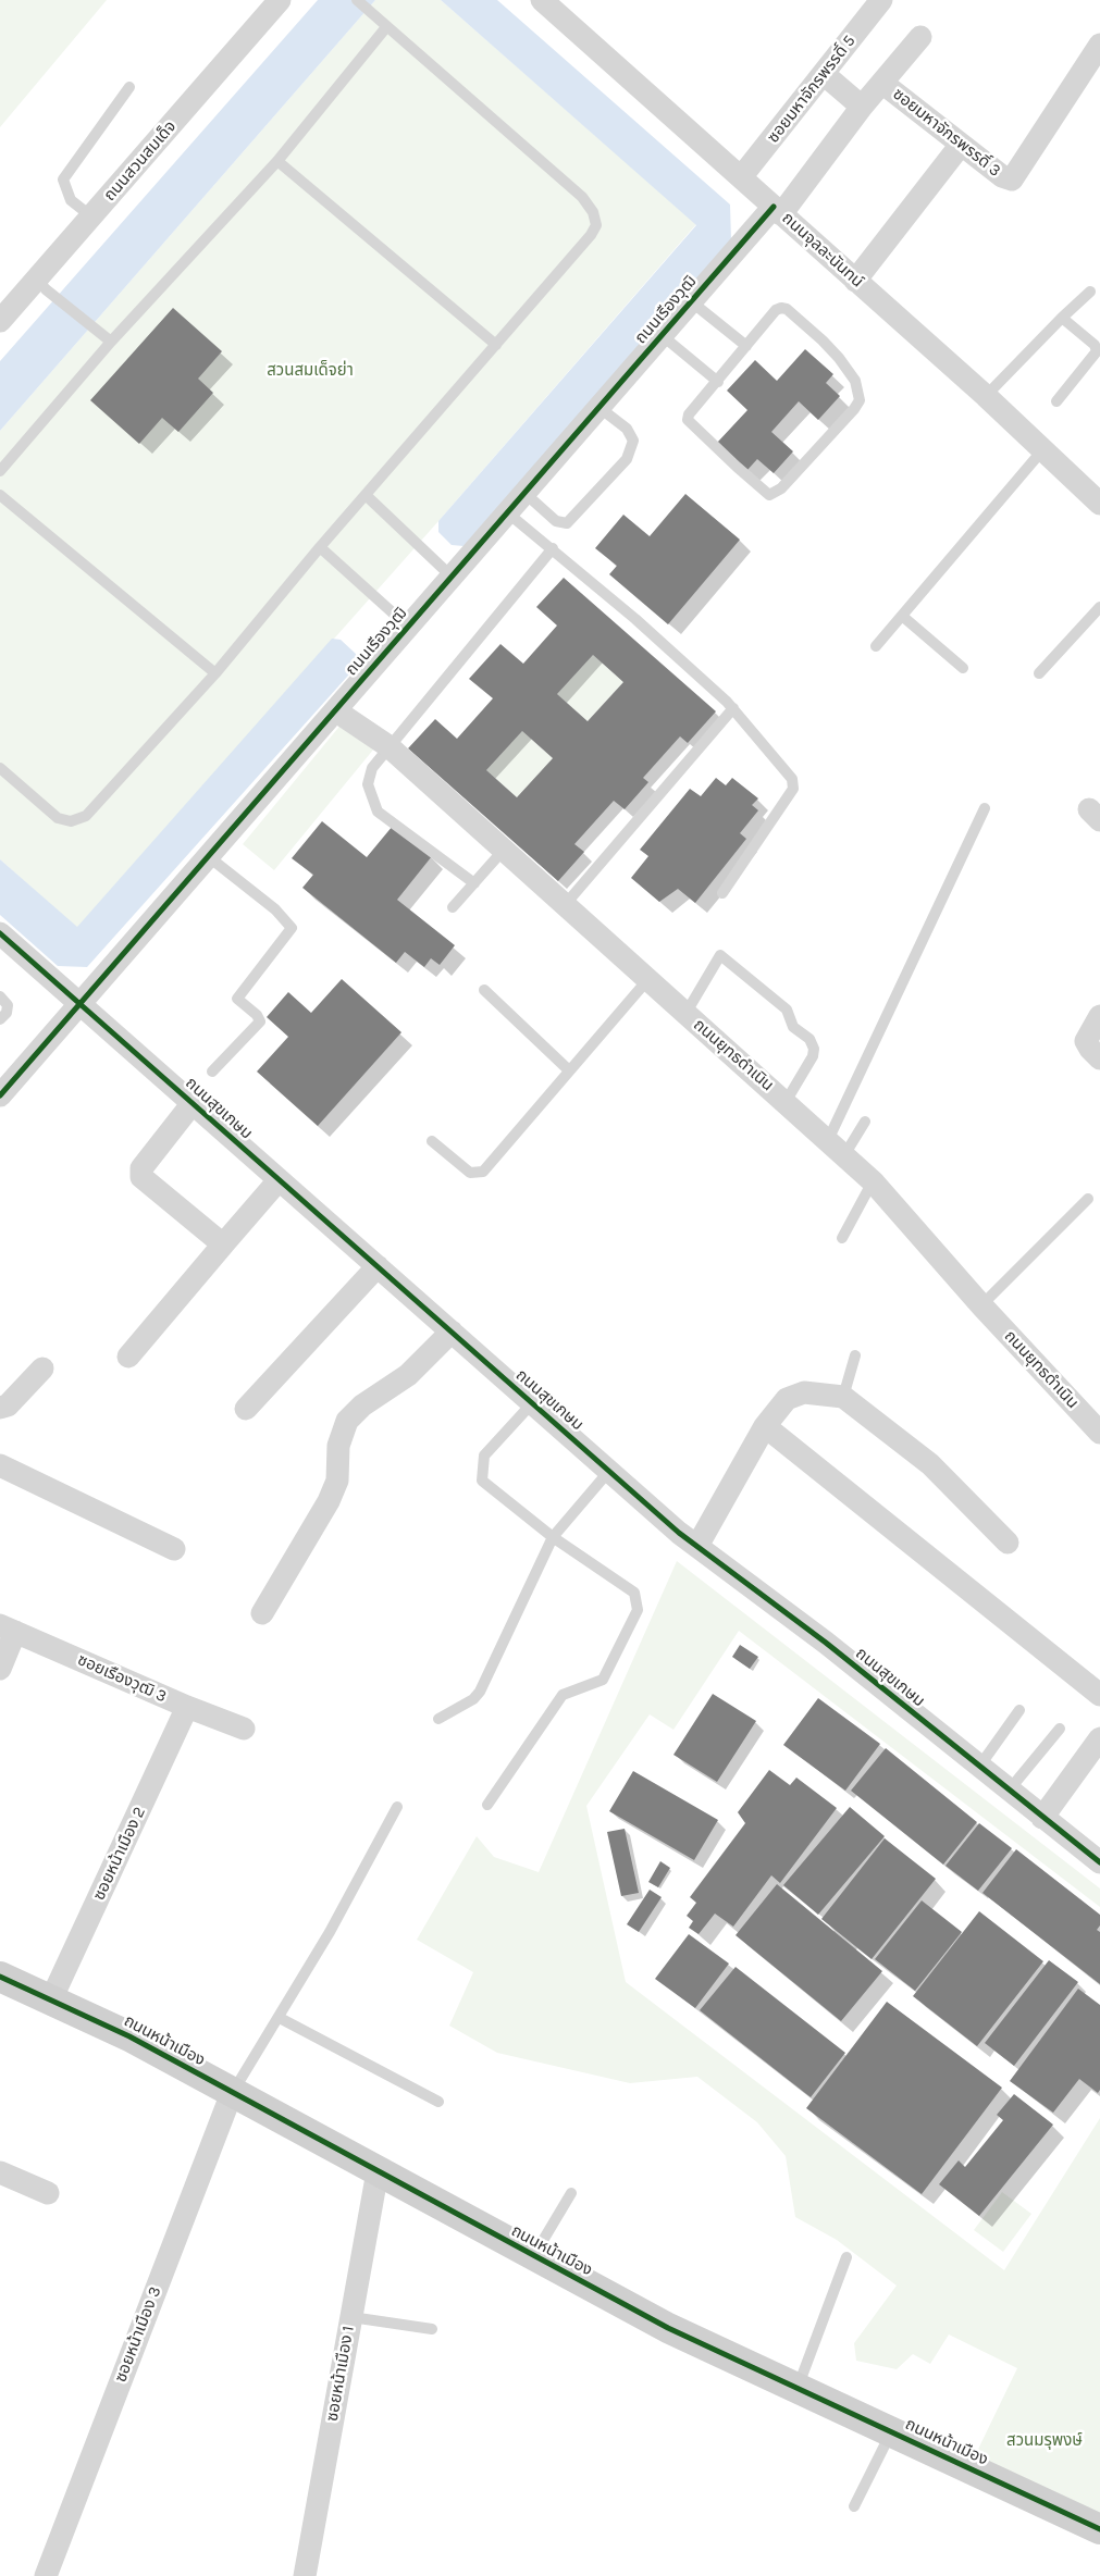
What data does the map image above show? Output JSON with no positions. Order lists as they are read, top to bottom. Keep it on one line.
{"streets":{"street":["ซอยมหาจักรพรรดิ์ 5","ซอยมหาจักรพรรดิ์ 3","ถนนสวนสมเด็จ","ถนนจุลละนันทน์","ถนนเรืองวุฒิ","ถนนยุทธดำเนิน","ถนนสุขเกษม","ซอยเรืองวุฒิ 3","ซอยหน้าเมือง 2","ถนนหน้าเมือง","ซอยหน้าเมือง 3","ซอยหน้าเมือง 1"]},"crossings":[["ซอยมหาจักรพรรดิ์ 5","ถนนจุลละนันทน์"],["ซอยมหาจักรพรรดิ์ 3","ถนนเรืองวุฒิ"],["ถนนจุลละนันทน์","ถนนเรืองวุฒิ"],["ถนนเรืองวุฒิ","ถนนยุทธดำเนิน"],["ถนนเรืองวุฒิ","ถนนสุขเกษม"],["ซอยเรืองวุฒิ 3","ซอยหน้าเมือง 2"],["ซอยหน้าเมือง 2","ถนนหน้าเมือง"],["ถนนหน้าเมือง","ซอยหน้าเมือง 3"],["ถนนหน้าเมือง","ซอยหน้าเมือง 1"]],"parks":["สวนสมเด็จย่า","สวนมรุพงษ์"]}
